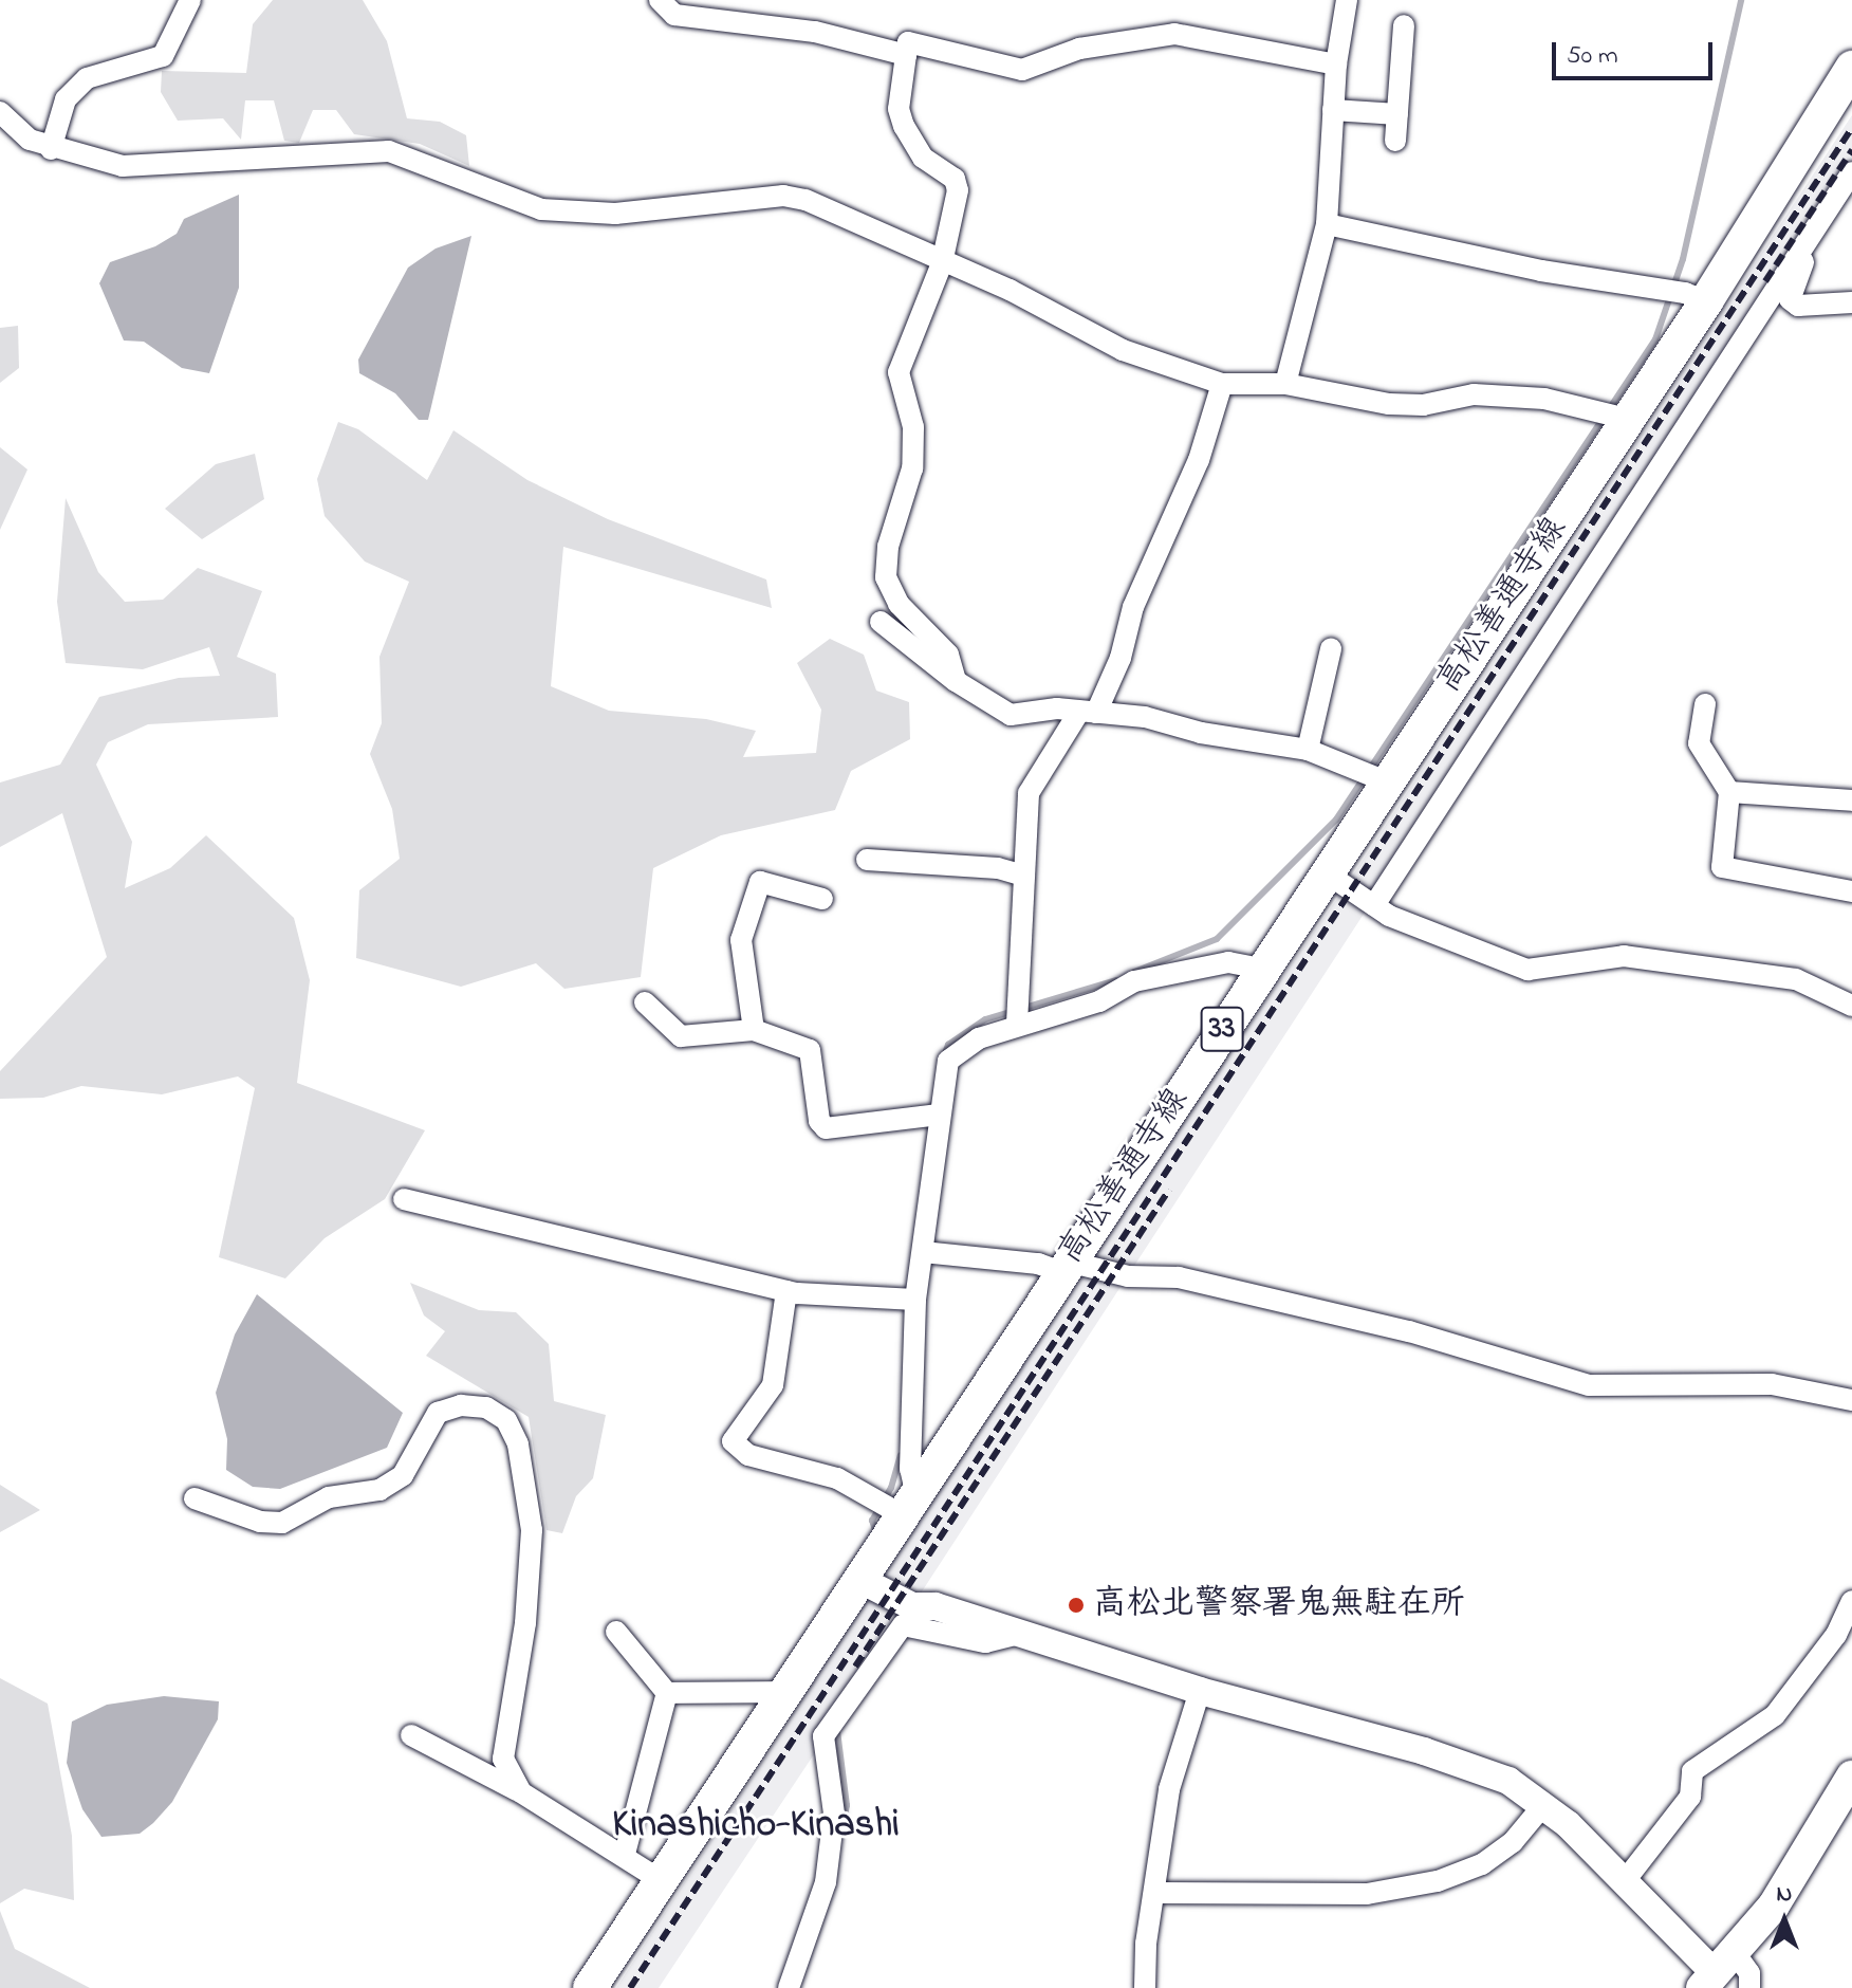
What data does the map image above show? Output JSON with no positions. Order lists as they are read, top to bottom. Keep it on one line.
{"streets":{"main road":["高松善通寺線","33"]},"districts":["Kinashicho-Kinashi"],"places":["高松北警察署鬼無駐在所"],"scale_bar":"50 m","north":"top"}
